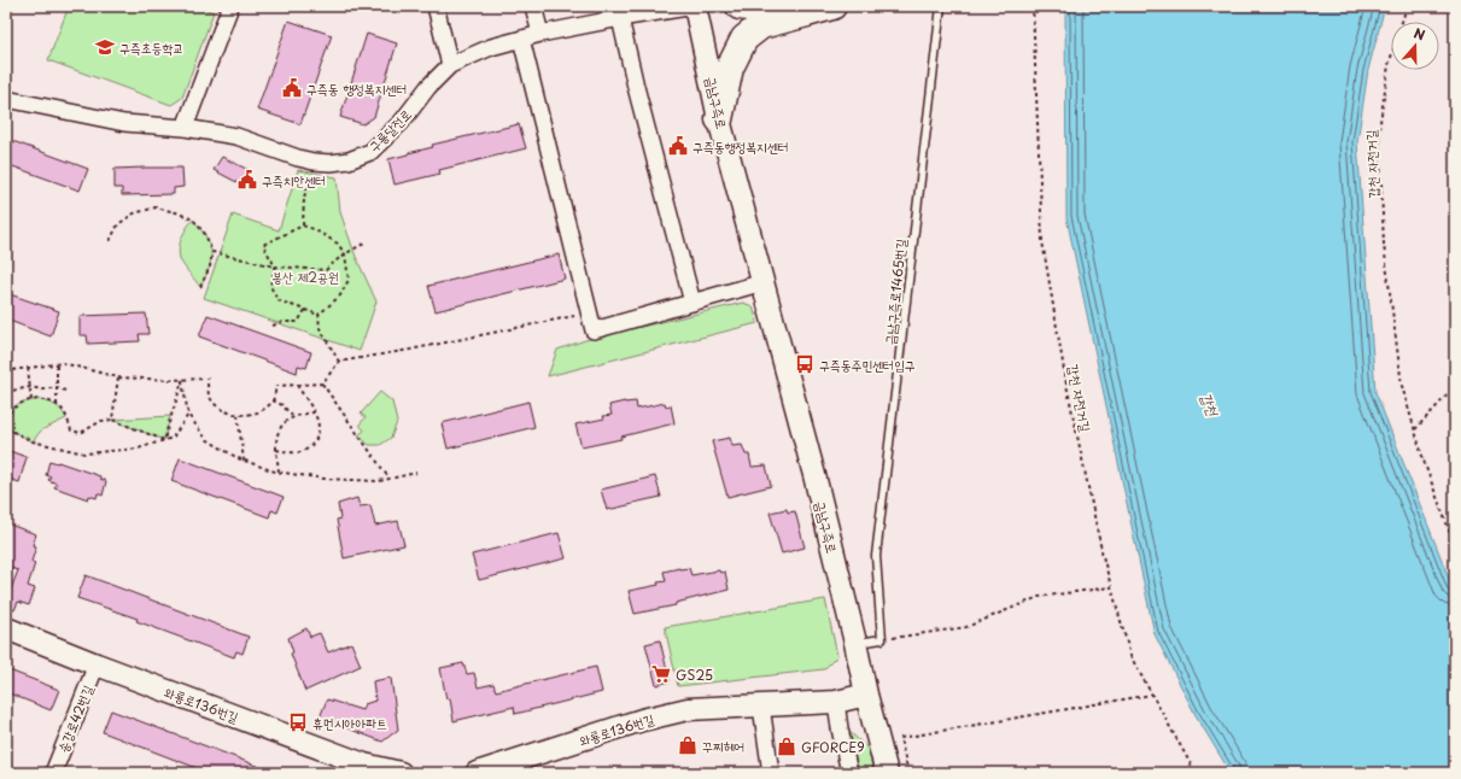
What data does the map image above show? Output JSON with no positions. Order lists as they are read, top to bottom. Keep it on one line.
{"streets":{"main road":["금남구즉로","와룡로136번길"],"street":["구룡달전로","송강로42번길"],"lane":["금남구즉로1465번길"],"path":["갑천 자전거길"]},"crossings":[["금남구즉로","구룡달전로"],["금남구즉로","와룡로136번길"],["와룡로136번길","송강로42번길"]],"water":["갑천"],"parks":["봉산 제2공원"],"places":{"school or university":["구즉초등학교"],"public building":["구즉동 행정복지센터","구즉동행정복지센터","구즉치안센터"],"bus stop":["구즉동주민센터입구","휴먼시아아파트"],"supermarket":["GS25"],"shop":["꾸찌헤어","GFORCE9"]},"north":"top"}
